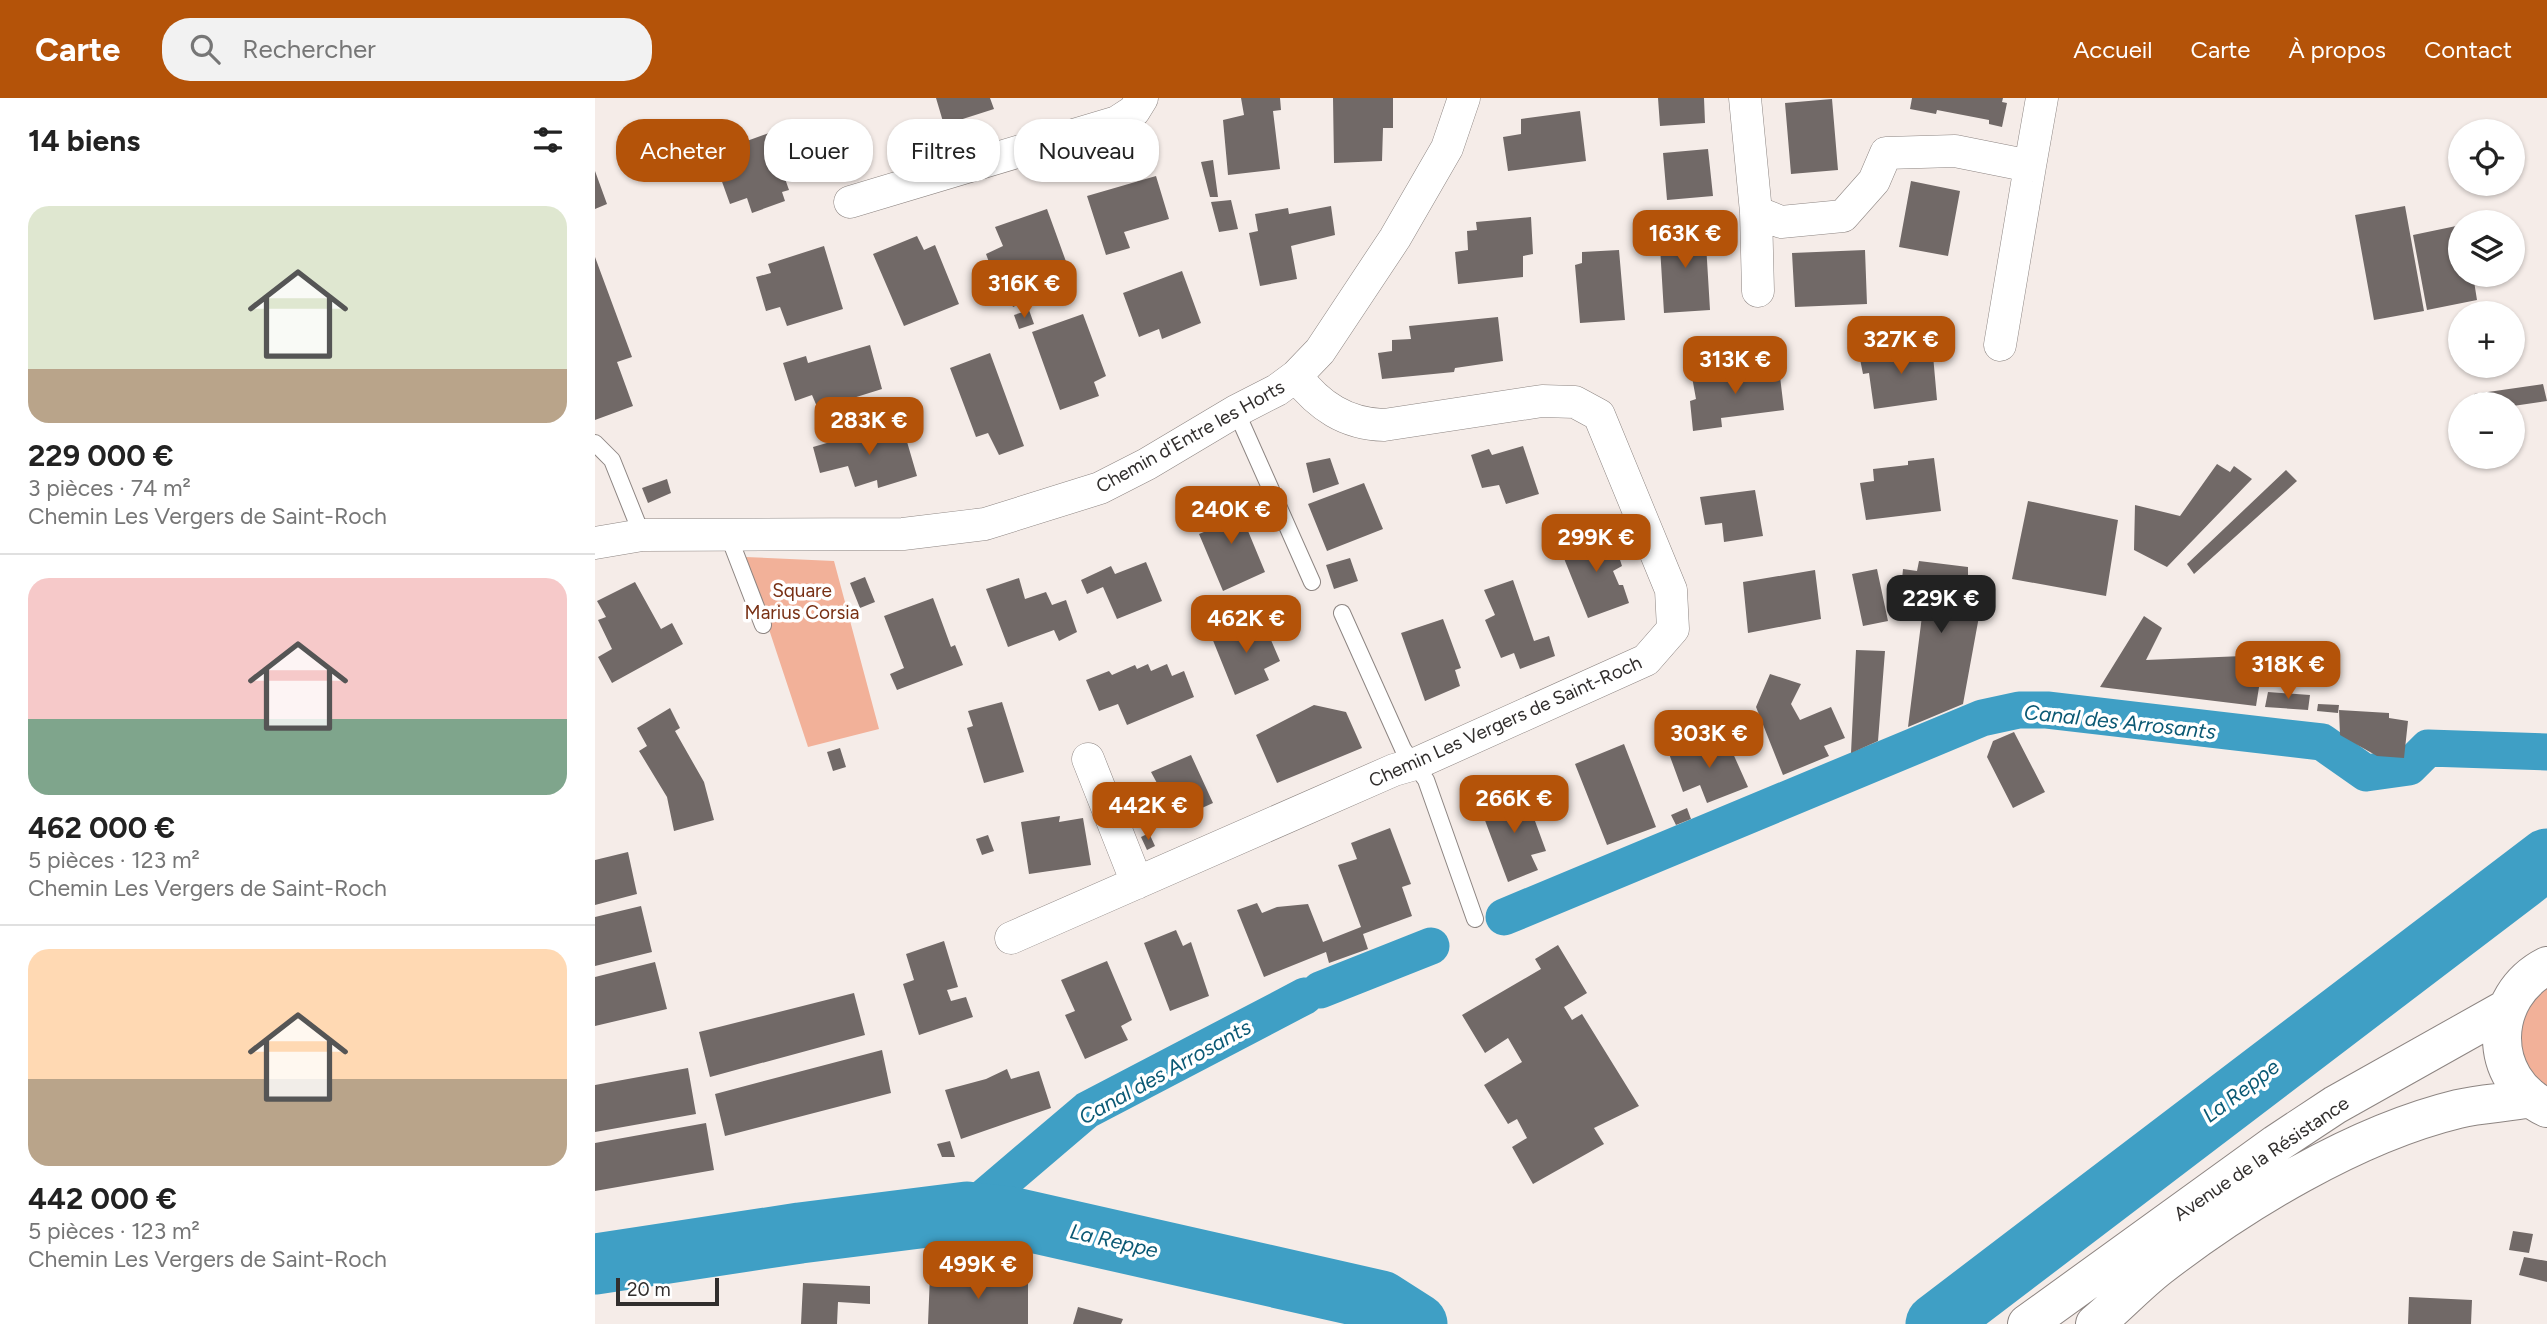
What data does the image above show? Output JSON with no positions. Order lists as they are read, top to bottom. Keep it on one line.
{"streets":{"main road":["Avenue de la Résistance"],"street":["Chemin d'Entre les Horts","Chemin Les Vergers de Saint-Roch"]},"crossings":[["Chemin d'Entre les Horts","Chemin Les Vergers de Saint-Roch"]],"water":["Canal des Arrosants","La Reppe"],"parks":["Square Marius Corsia"],"scale_bar":"20 m","page":{"header":"Carte","search":"Rechercher","nav":["Accueil","Carte","À propos","Contact"],"heading":"14 biens","map_buttons":["+","−"],"chip":["Acheter","Louer","Filtres","Nouveau"],"list":[{"name":"229 000 €","note":"3 pièces · 74 m² · Chemin Les Vergers de Saint-Roch"},{"name":"462 000 €","note":"5 pièces · 123 m² · Chemin Les Vergers de Saint-Roch"},{"name":"442 000 €","note":"5 pièces · 123 m² · Chemin Les Vergers de Saint-Roch"}],"price":["163K €","316K €","327K €","313K €","283K €","240K €","299K €","229K €","462K €","318K €","303K €","266K €","442K €","499K €"],"scale":"20 m"}}
